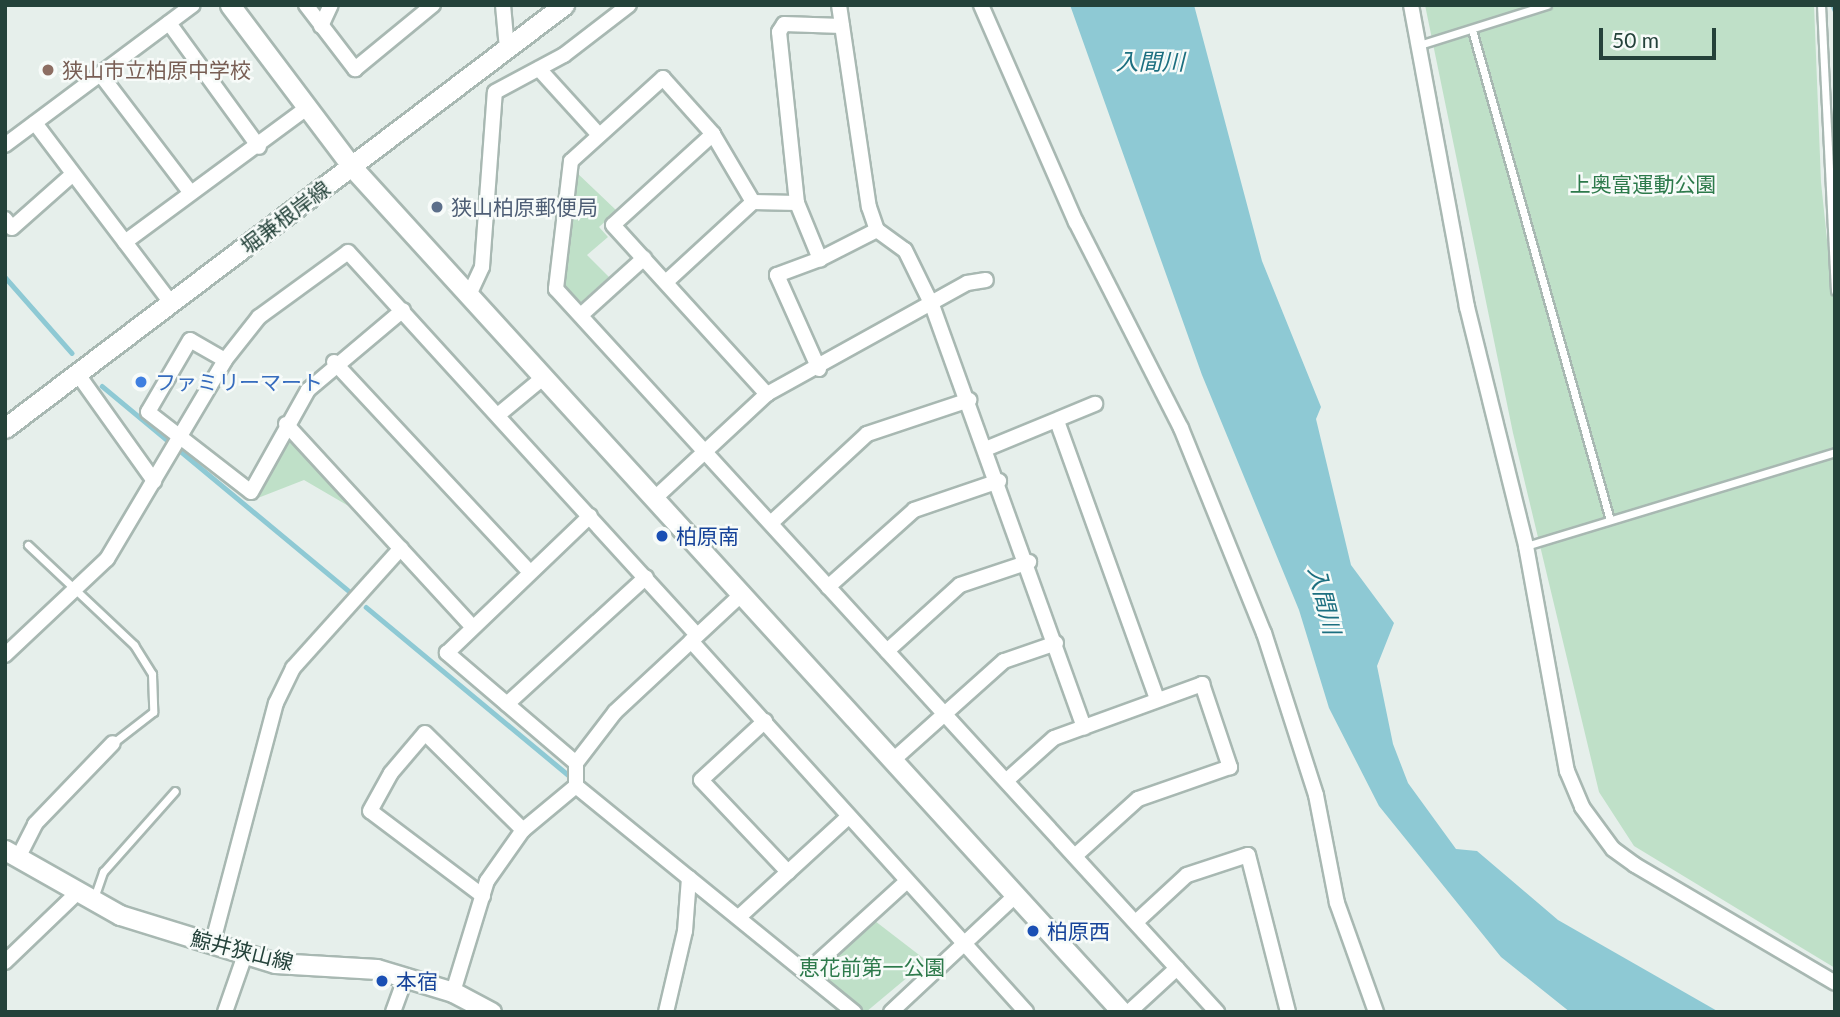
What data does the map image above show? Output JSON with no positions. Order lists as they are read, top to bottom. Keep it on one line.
{"streets":{"street":["堀兼根岸線","鯨井狭山線"]},"water":["入間川"],"parks":["上奥富運動公園","恵花前第一公園"],"places":["狭山市立柏原中学校","狭山柏原郵便局","ファミリーマート","柏原南","柏原西","本宿"],"scale_bar":"50 m"}
